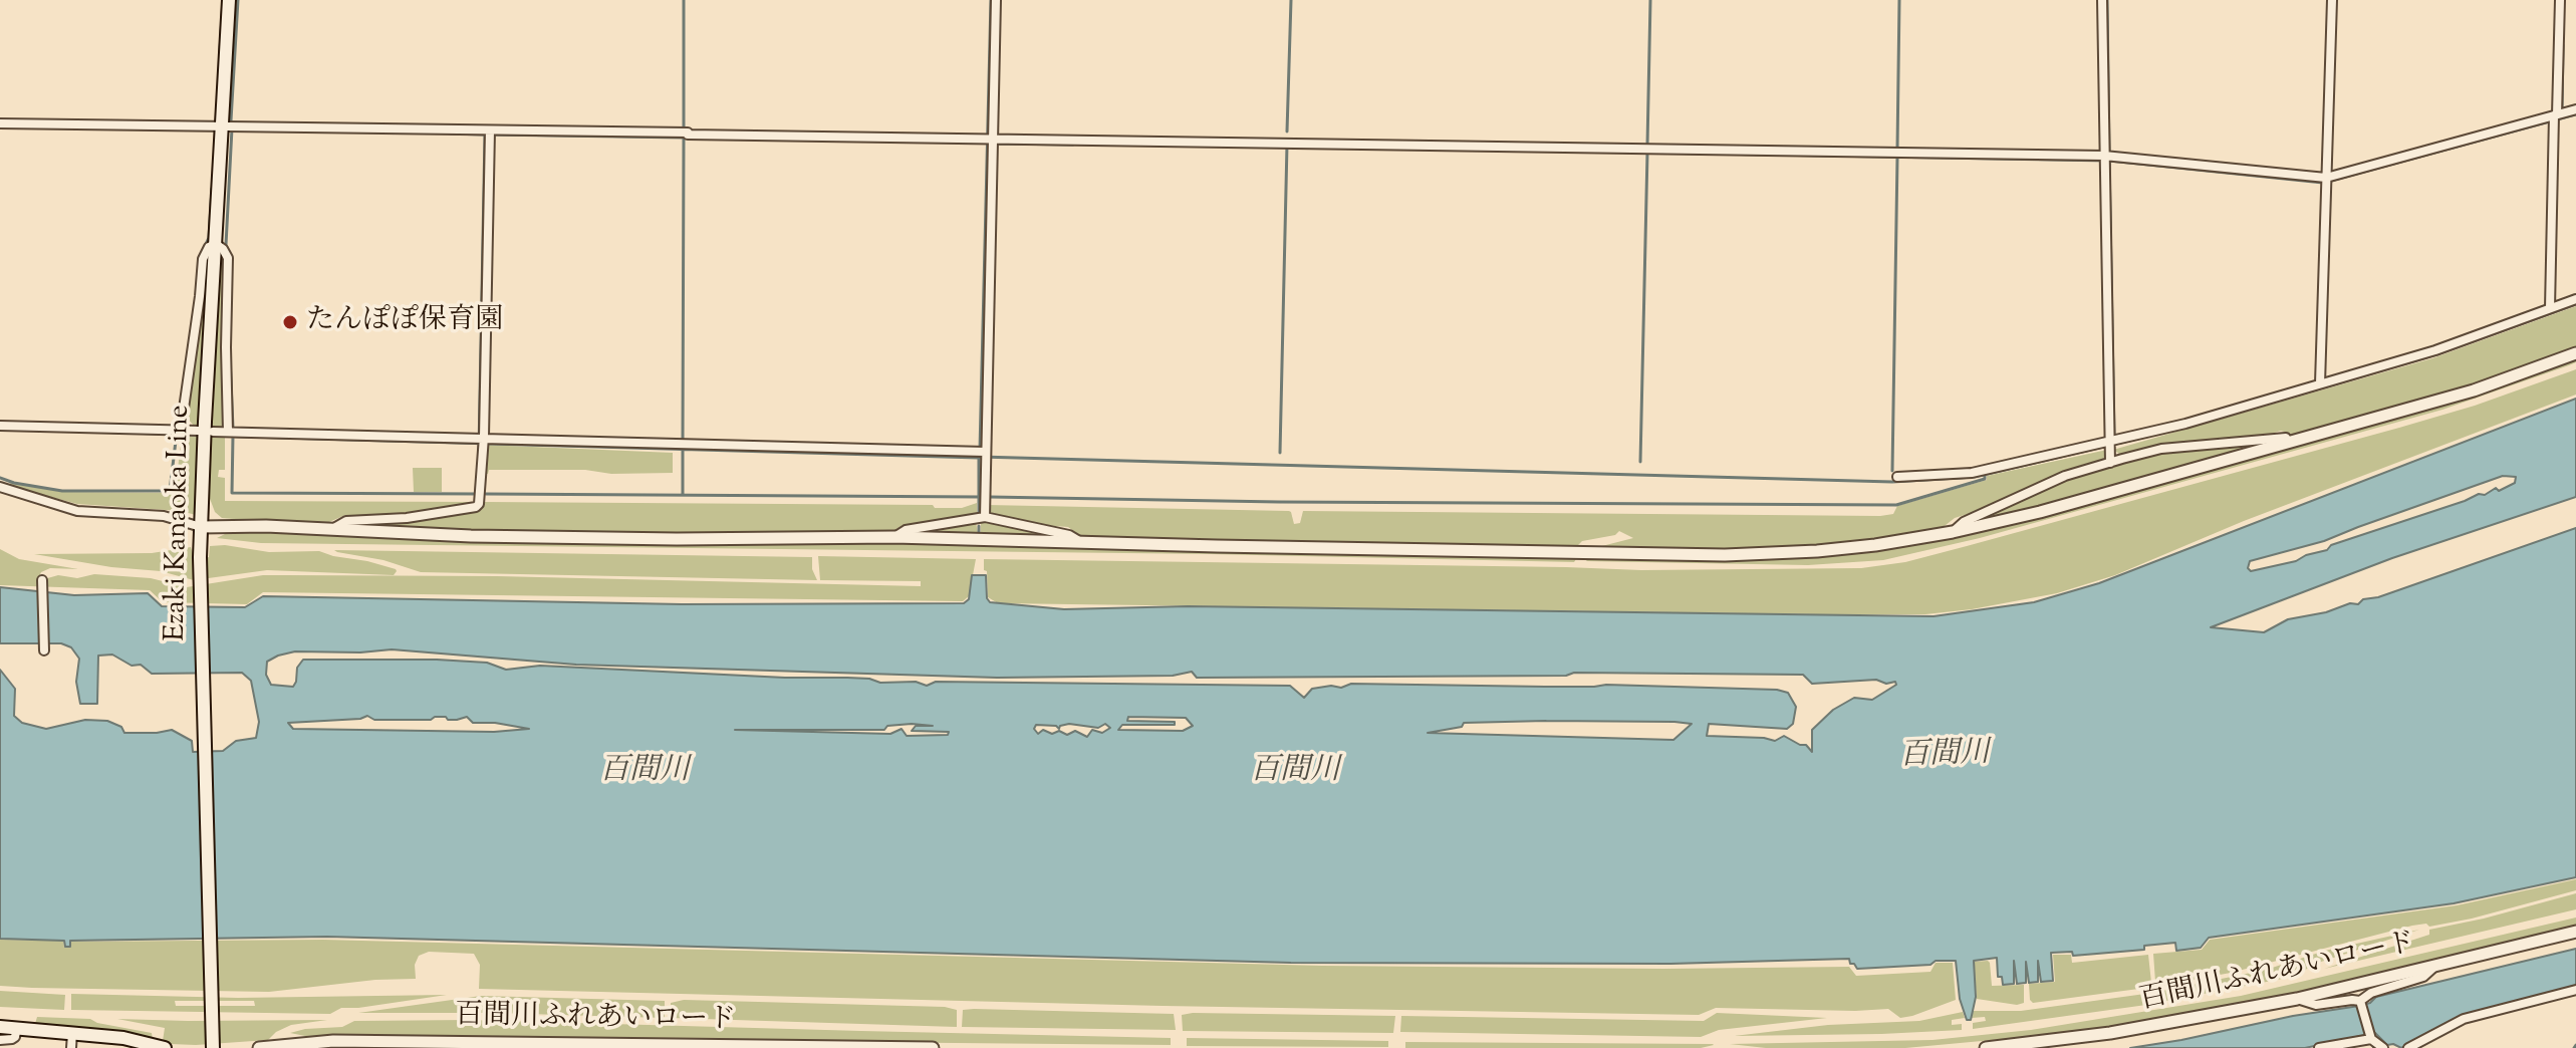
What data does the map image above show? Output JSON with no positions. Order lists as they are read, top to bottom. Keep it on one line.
{"streets":{"main road":["Ezaki Kanaoka Line"],"street":["百間川ふれあいロード"]},"water":["百間川"],"places":["たんぽぽ保育園"]}
